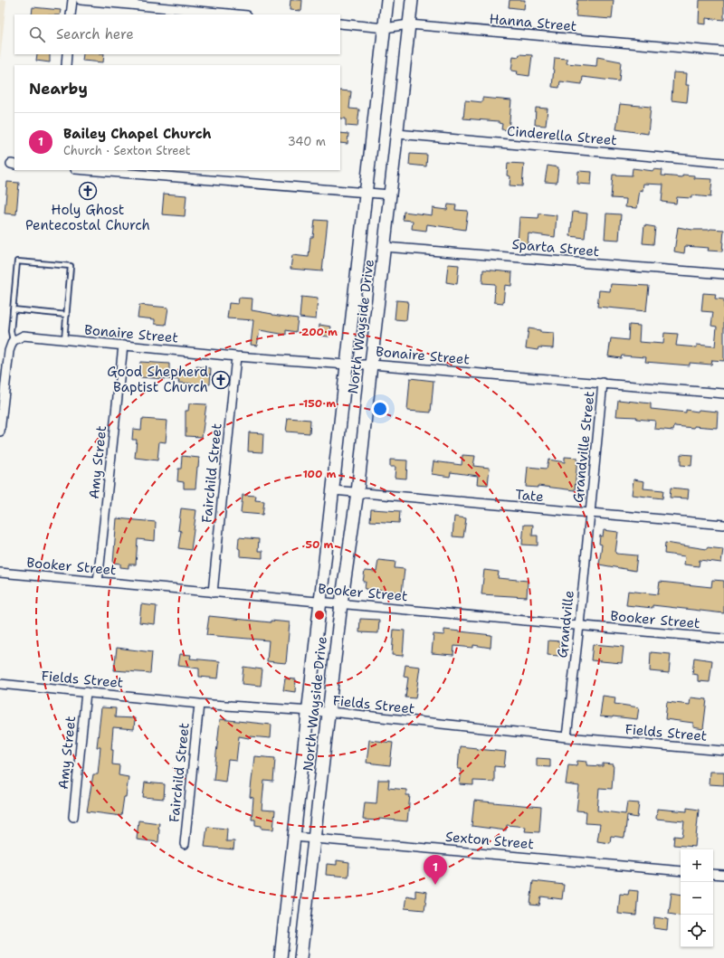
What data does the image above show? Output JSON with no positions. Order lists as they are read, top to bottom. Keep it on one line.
{"streets":{"main road":["North Wayside Drive"],"street":["Hanna Street","Cinderella Street","Sparta Street","Bonaire Street","Grandville Street","Amy Street","Fairchild Street","Tate","Booker Street","Grandville","Fields Street","Sexton Street"]},"crossings":[["Hanna Street","North Wayside Drive"],["Cinderella Street","North Wayside Drive"],["Sparta Street","North Wayside Drive"],["North Wayside Drive","Bonaire Street"],["North Wayside Drive","Tate"],["North Wayside Drive","Booker Street"],["North Wayside Drive","Fields Street"],["North Wayside Drive","Sexton Street"],["Bonaire Street","Grandville Street"],["Bonaire Street","Amy Street"],["Bonaire Street","Fairchild Street"],["Grandville Street","Tate"],["Grandville Street","Grandville"],["Amy Street","Booker Street"],["Amy Street","Fields Street"],["Fairchild Street","Booker Street"],["Fairchild Street","Fields Street"],["Tate","Grandville"],["Booker Street","Grandville"],["Grandville","Fields Street"]],"places":{"church":["Holy Ghost Pentecostal Church","Good Shepherd Baptist Church"]},"page":{"search":"Search here","heading":"Nearby","list":[{"mark":"1","name":"Bailey Chapel Church","note":"Church · Sexton Street","value":"340 m"}],"map_buttons":["+","−"],"pins":"1"},"rings":["200 m","150 m","100 m","50 m"]}
